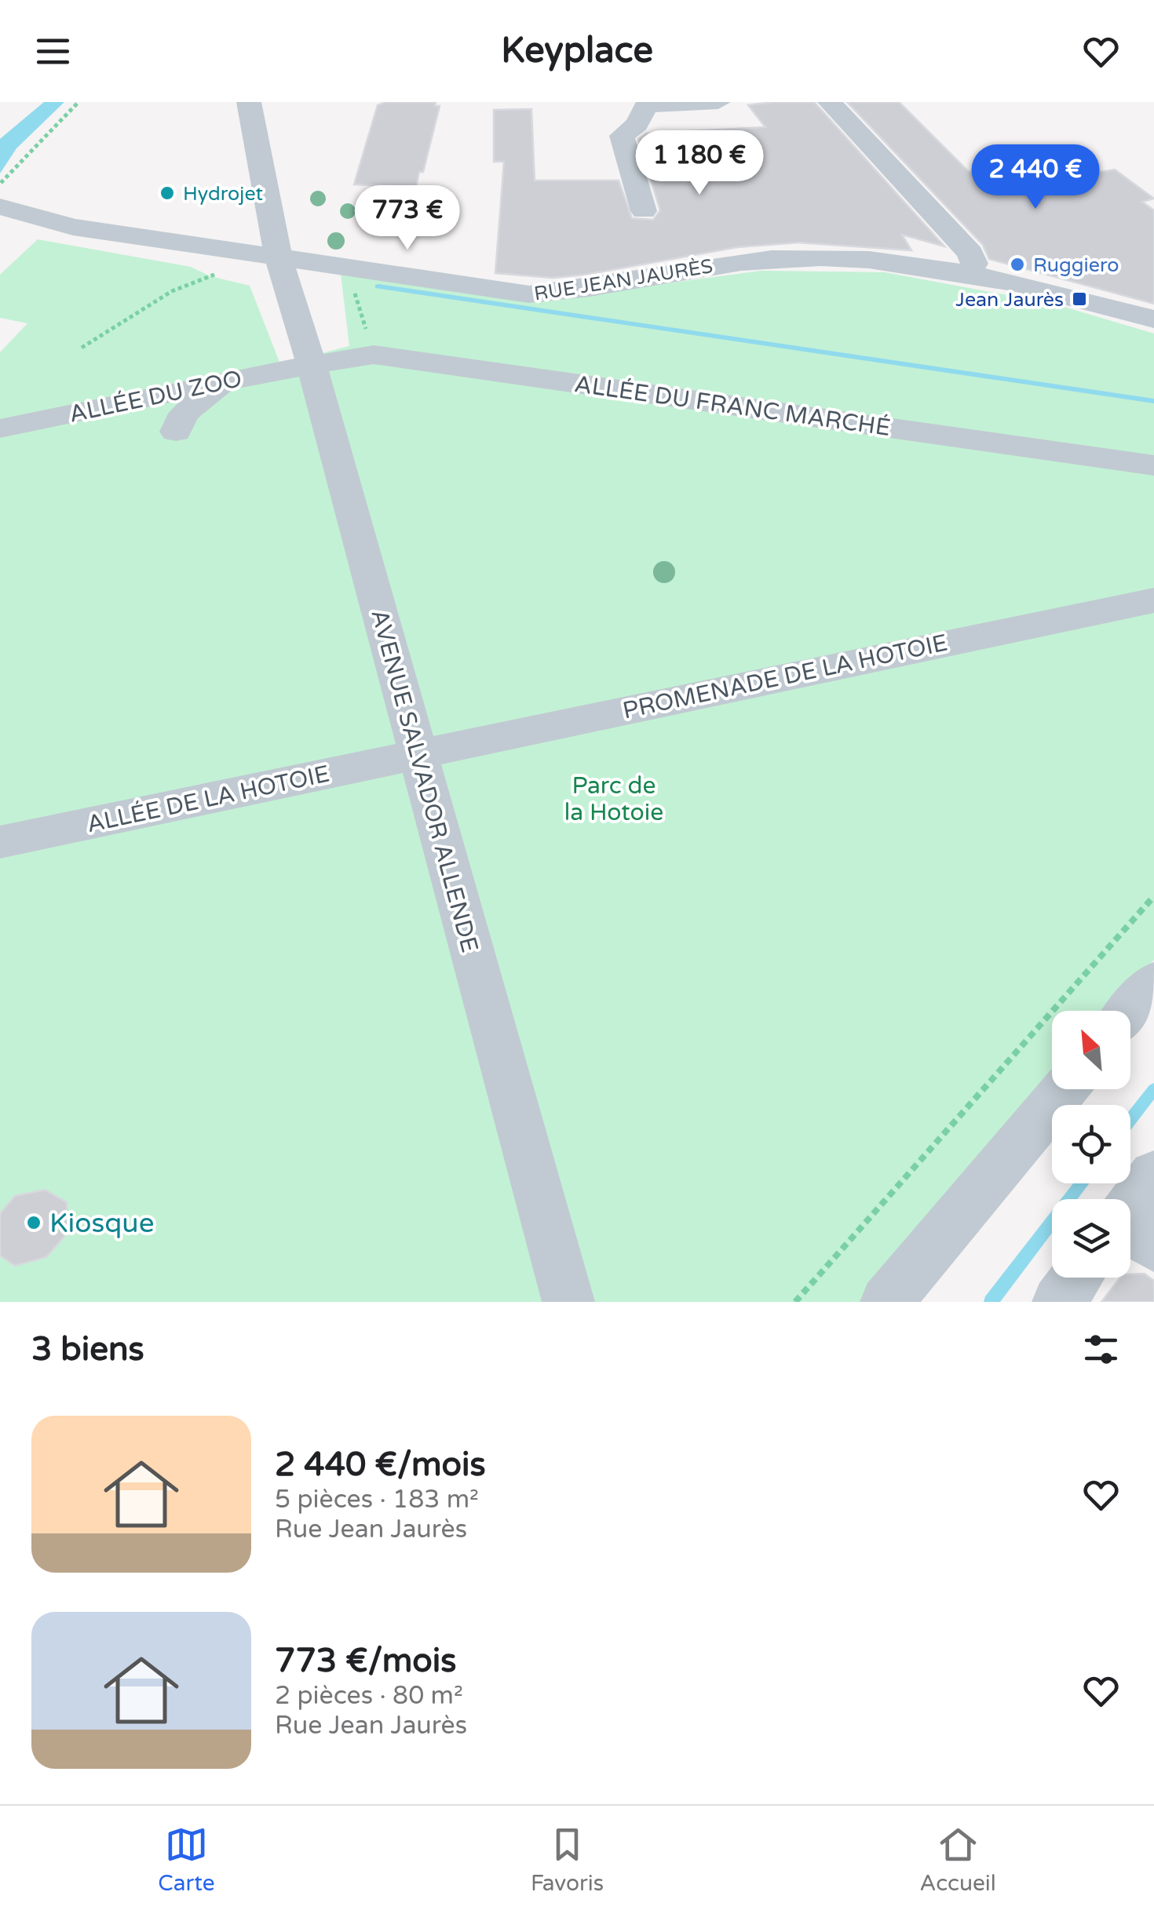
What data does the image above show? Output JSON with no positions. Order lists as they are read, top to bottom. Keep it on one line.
{"streets":{"street":["RUE JEAN JAURÈS","ALLÉE DU ZOO","ALLÉE DU FRANC MARCHÉ","PROMENADE DE LA HOTOIE","AVENUE SALVADOR ALLENDE","ALLÉE DE LA HOTOIE"]},"crossings":[["RUE JEAN JAURÈS","AVENUE SALVADOR ALLENDE"],["ALLÉE DU ZOO","ALLÉE DU FRANC MARCHÉ"],["ALLÉE DU ZOO","AVENUE SALVADOR ALLENDE"],["ALLÉE DU FRANC MARCHÉ","AVENUE SALVADOR ALLENDE"],["PROMENADE DE LA HOTOIE","AVENUE SALVADOR ALLENDE"],["PROMENADE DE LA HOTOIE","ALLÉE DE LA HOTOIE"],["AVENUE SALVADOR ALLENDE","ALLÉE DE LA HOTOIE"]],"parks":["Parc de la Hotoie"],"places":{"other":["Hydrojet","Ruggiero","Kiosque"],"transit":["Jean Jaurès"]},"north":"top left","page":{"header":"Keyplace","price":["1 180 €","2 440 €","773 €"],"heading":"3 biens","list":[{"name":"2 440 €/mois","note":"5 pièces · 183 m² · Rue Jean Jaurès"},{"name":"773 €/mois","note":"2 pièces · 80 m² · Rue Jean Jaurès"}],"tabs":["Carte","Favoris","Accueil"]}}
